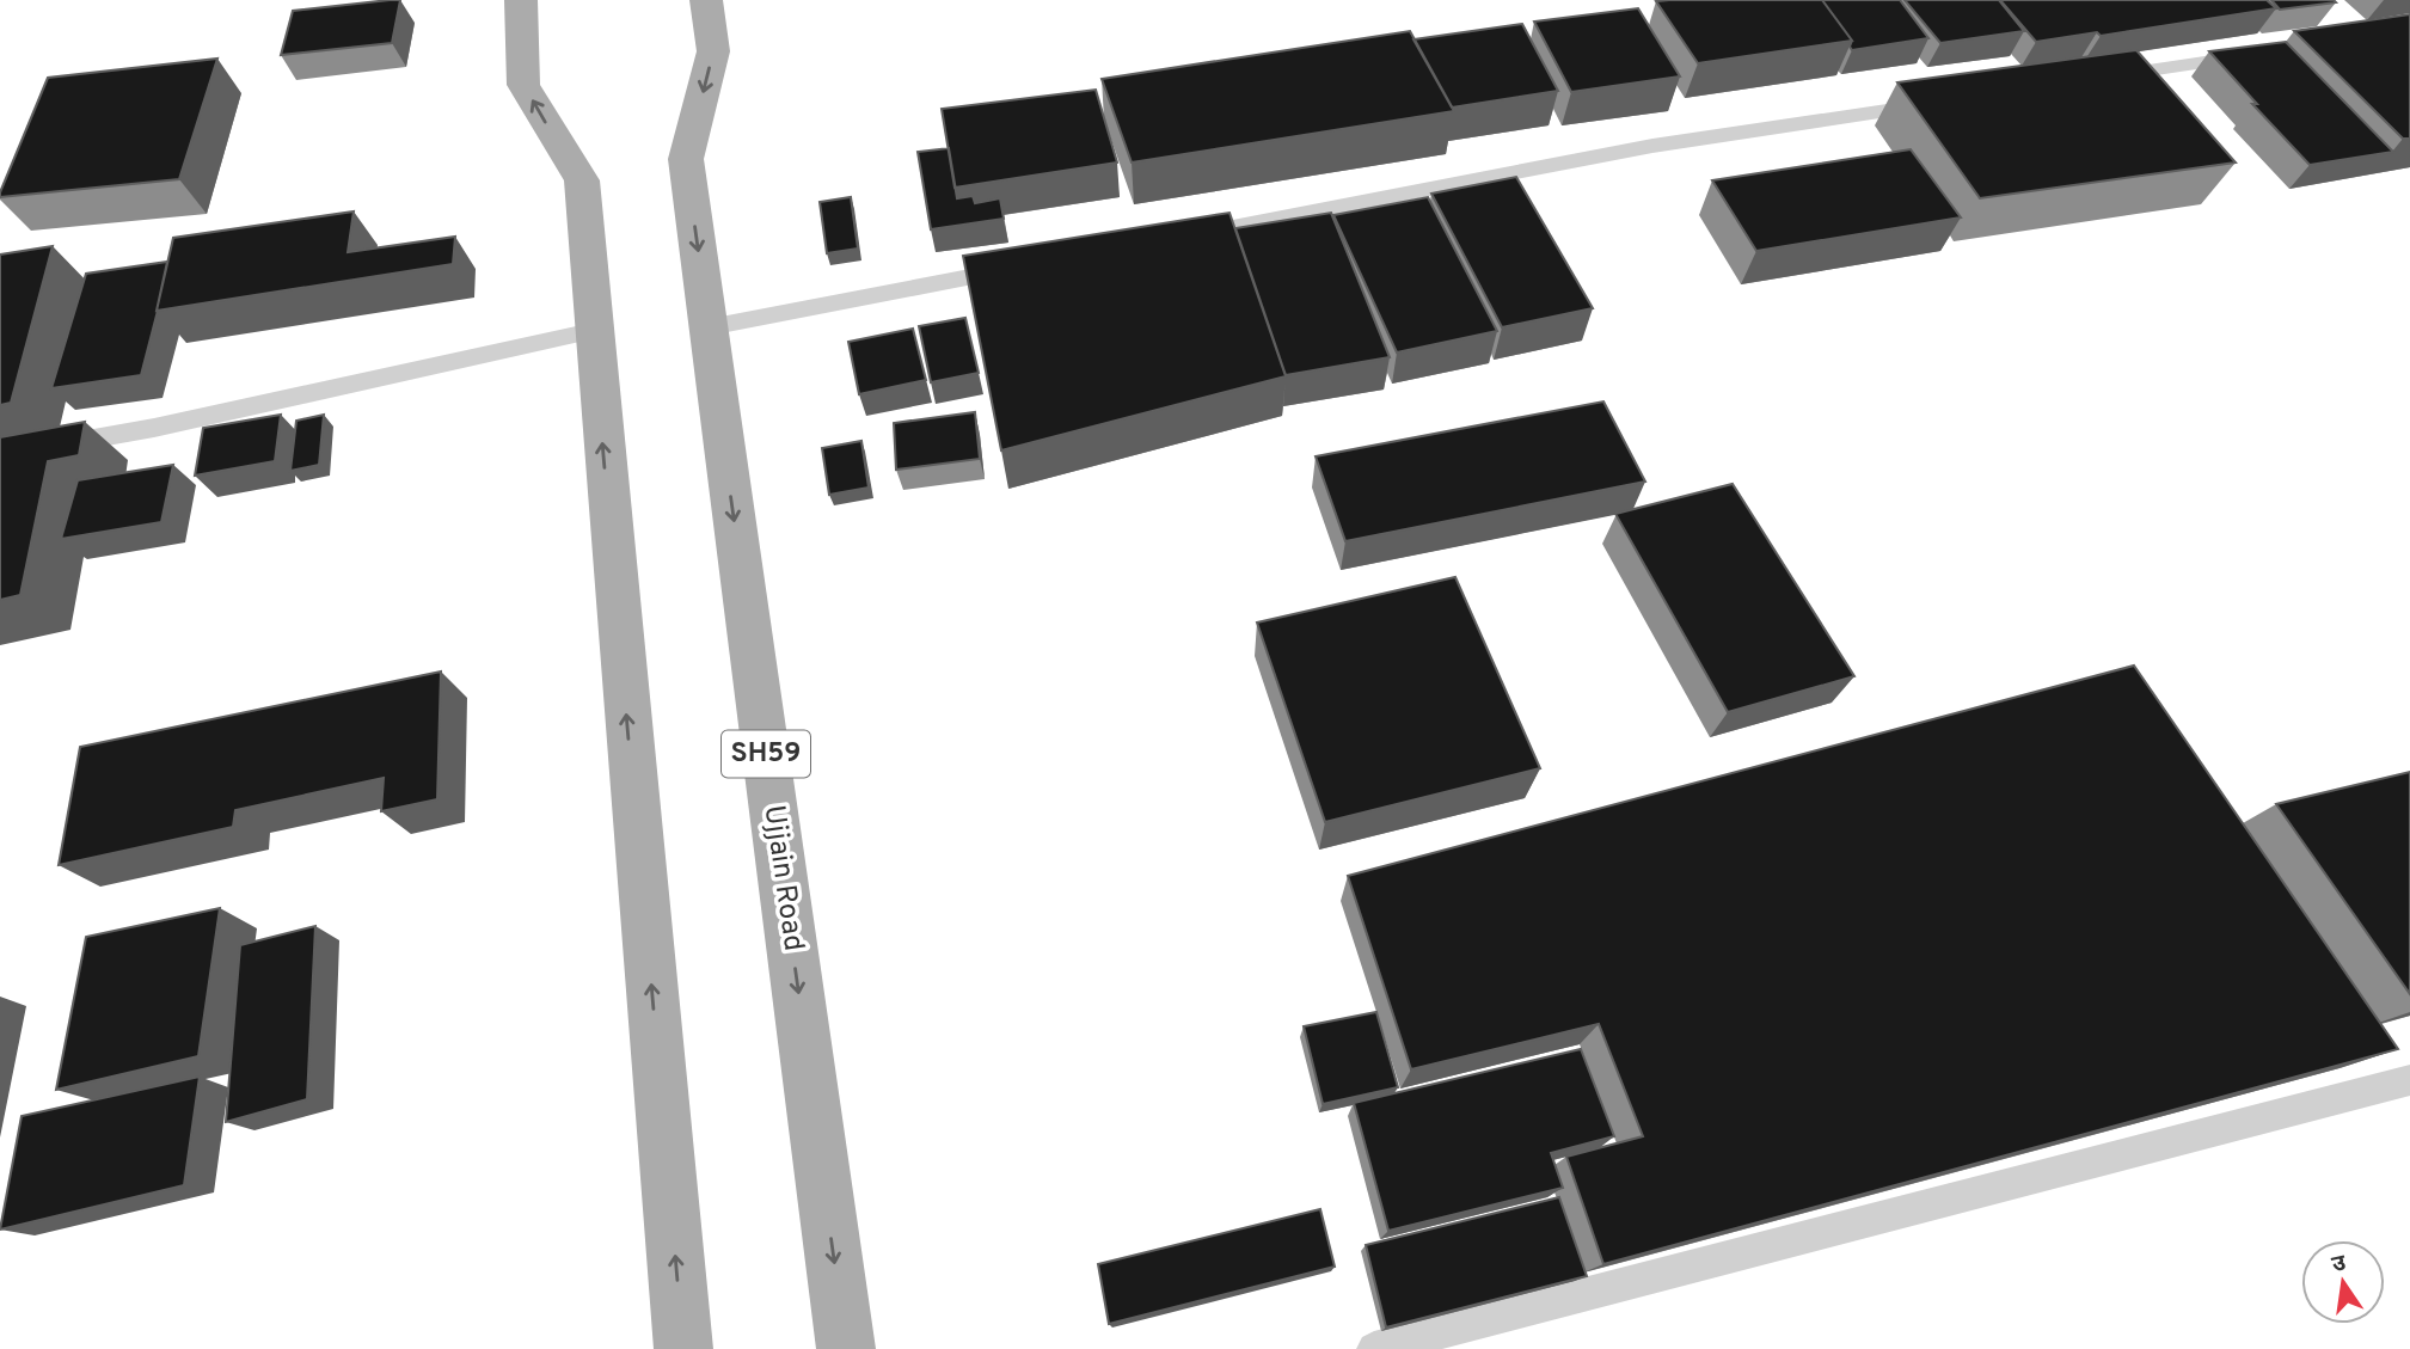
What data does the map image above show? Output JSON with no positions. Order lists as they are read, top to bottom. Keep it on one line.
{"streets":{"main road":["SH59","Ujjain Road"]},"north":"top"}
